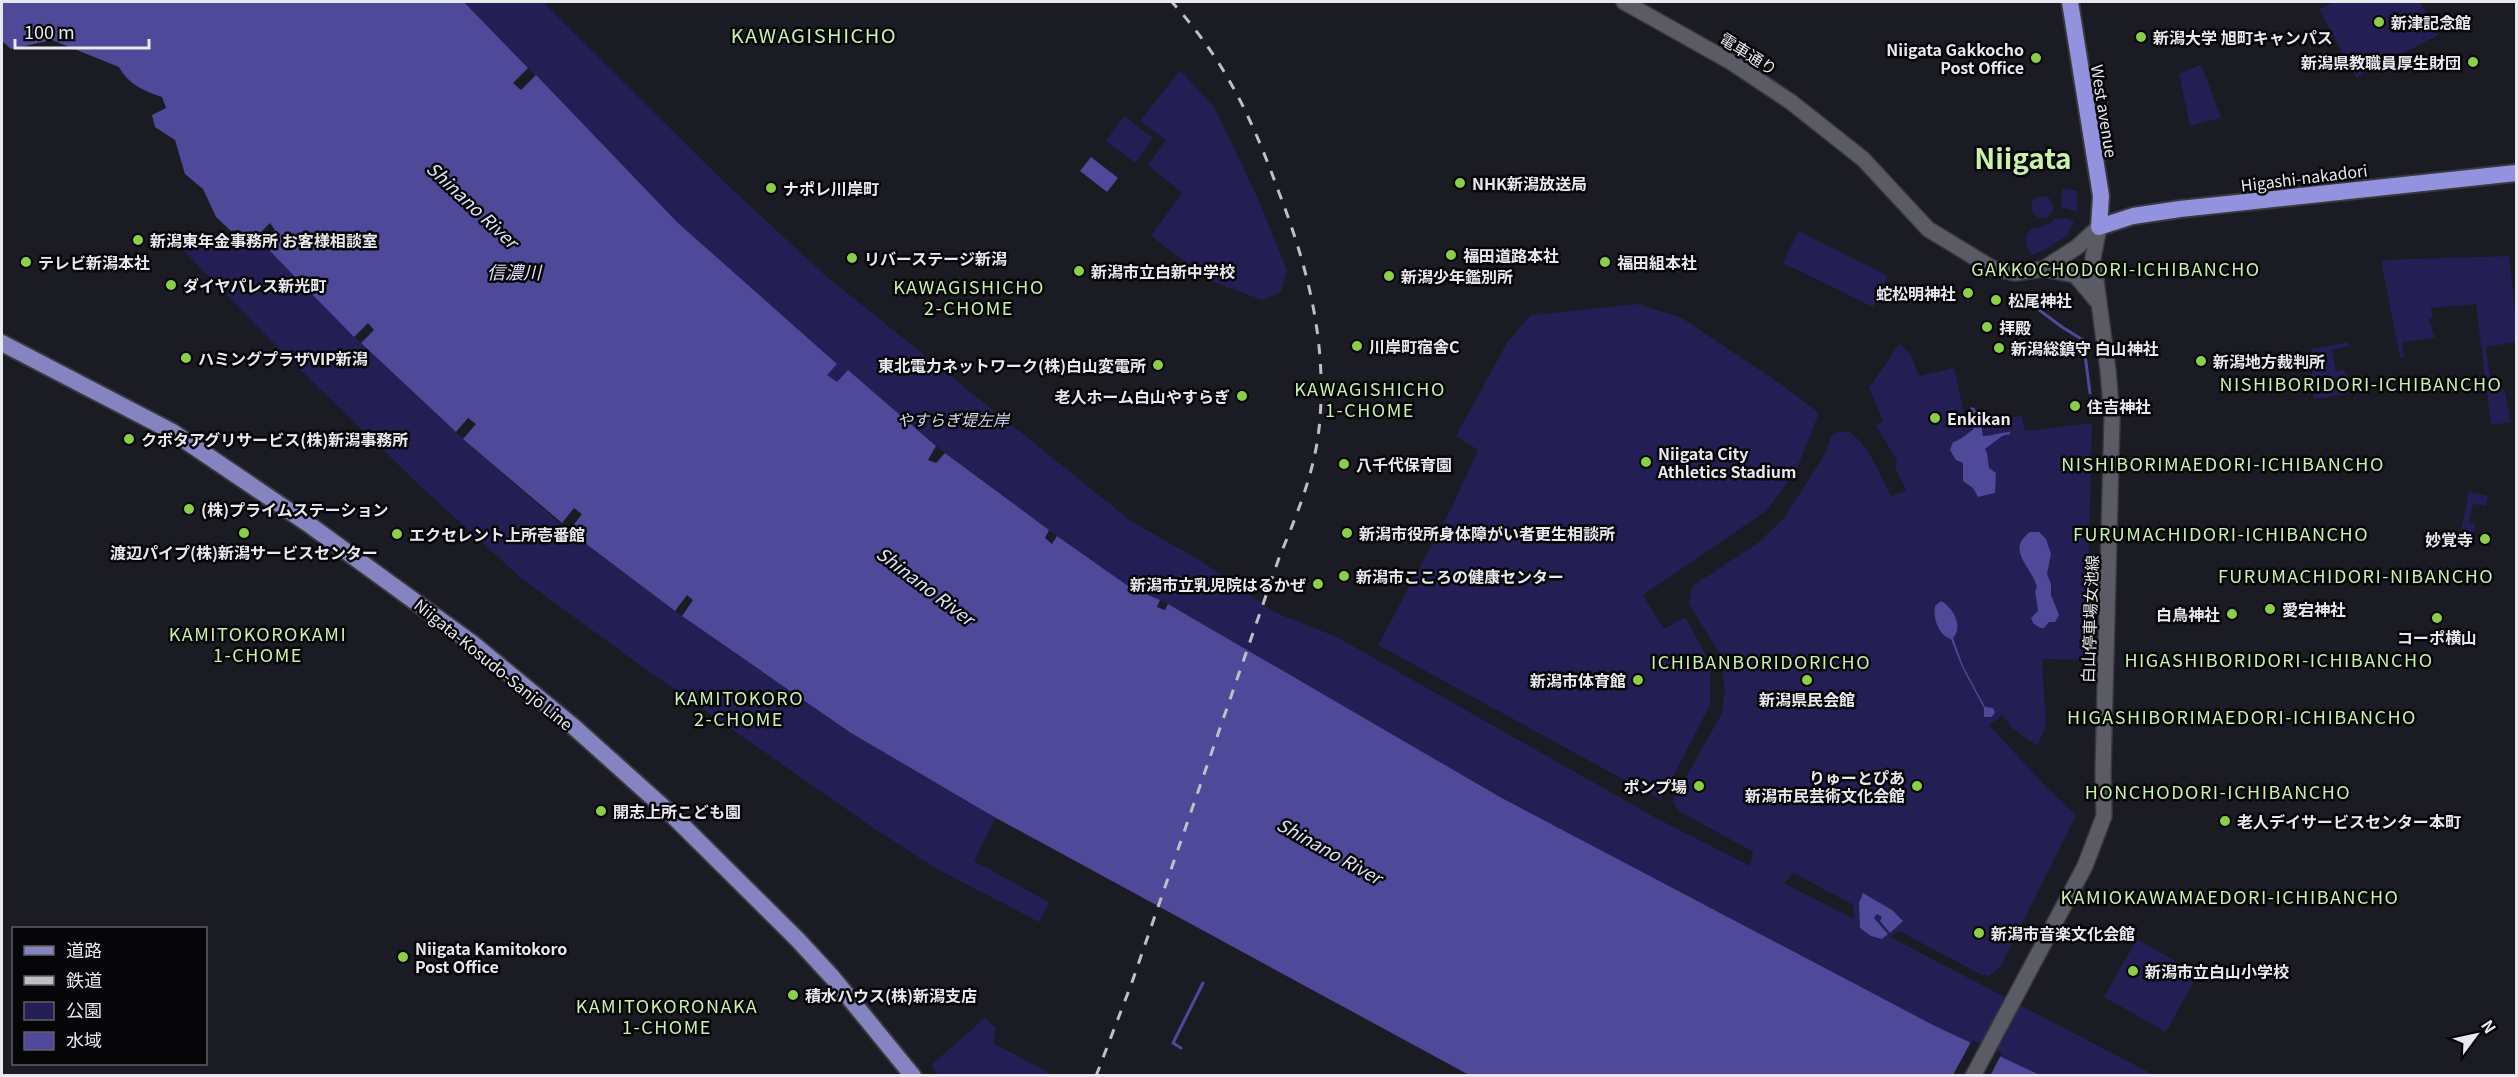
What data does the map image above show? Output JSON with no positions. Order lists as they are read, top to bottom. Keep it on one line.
{"streets":{"highway":["West avenue","Higashi-nakadori"],"main road":["電車通り","白山停車場女池線","Niigata-Kosudo-Sanjō Line"]},"crossings":[["West avenue","Higashi-nakadori"],["West avenue","白山停車場女池線"],["Higashi-nakadori","白山停車場女池線"]],"districts":["KAWAGISHICHO","Niigata","GAKKOCHODORI-ICHIBANCHO","KAWAGISHICHO 2-CHOME","NISHIBORIDORI-ICHIBANCHO","KAWAGISHICHO 1-CHOME","NISHIBORIMAEDORI-ICHIBANCHO","FURUMACHIDORI-ICHIBANCHO","FURUMACHIDORI-NIBANCHO","KAMITOKOROKAMI 1-CHOME","HIGASHIBORIDORI-ICHIBANCHO","ICHIBANBORIDORICHO","KAMITOKORO 2-CHOME","HIGASHIBORIMAEDORI-ICHIBANCHO","HONCHODORI-ICHIBANCHO","KAMIOKAWAMAEDORI-ICHIBANCHO","KAMITOKORONAKA 1-CHOME"],"water":["Shinano River","信濃川"],"parks":["やすらぎ堤左岸"],"places":["新津記念館","新潟大学 旭町キャンパス","Niigata Gakkocho Post Office","新潟県教職員厚生財団","NHK新潟放送局","ナポレ川岸町","新潟東年金事務所 お客様相談室","福田道路本社","リバーステージ新潟","テレビ新潟本社","福田組本社","新潟市立白新中学校","新潟少年鑑別所","ダイヤパレス新光町","蛇松明神社","松尾神社","拝殿","川岸町宿舎C","新潟総鎮守 白山神社","ハミングプラザVIP新潟","新潟地方裁判所","東北電力ネットワーク(株)白山変電所","老人ホーム白山やすらぎ","住吉神社","Enkikan","クボタアグリサービス(株)新潟事務所","Niigata City Athletics Stadium","八千代保育園","(株)プライムステーション","渡辺パイプ(株)新潟サービスセンター","新潟市役所身体障がい者更生相談所","エクセレント上所壱番館","妙覚寺","新潟市こころの健康センター","新潟市立乳児院はるかぜ","愛宕神社","白鳥神社","コーポ横山","新潟市体育館","新潟県民会館","ポンプ場","りゅーとぴあ 新潟市民芸術文化会館","開志上所こども園","老人デイサービスセンター本町","新潟市音楽文化会館","Niigata Kamitokoro Post Office","新潟市立白山小学校","積水ハウス(株)新潟支店"],"legend":["道路","鉄道","公園","水域"],"scale_bar":"100 m","north":"top right"}
